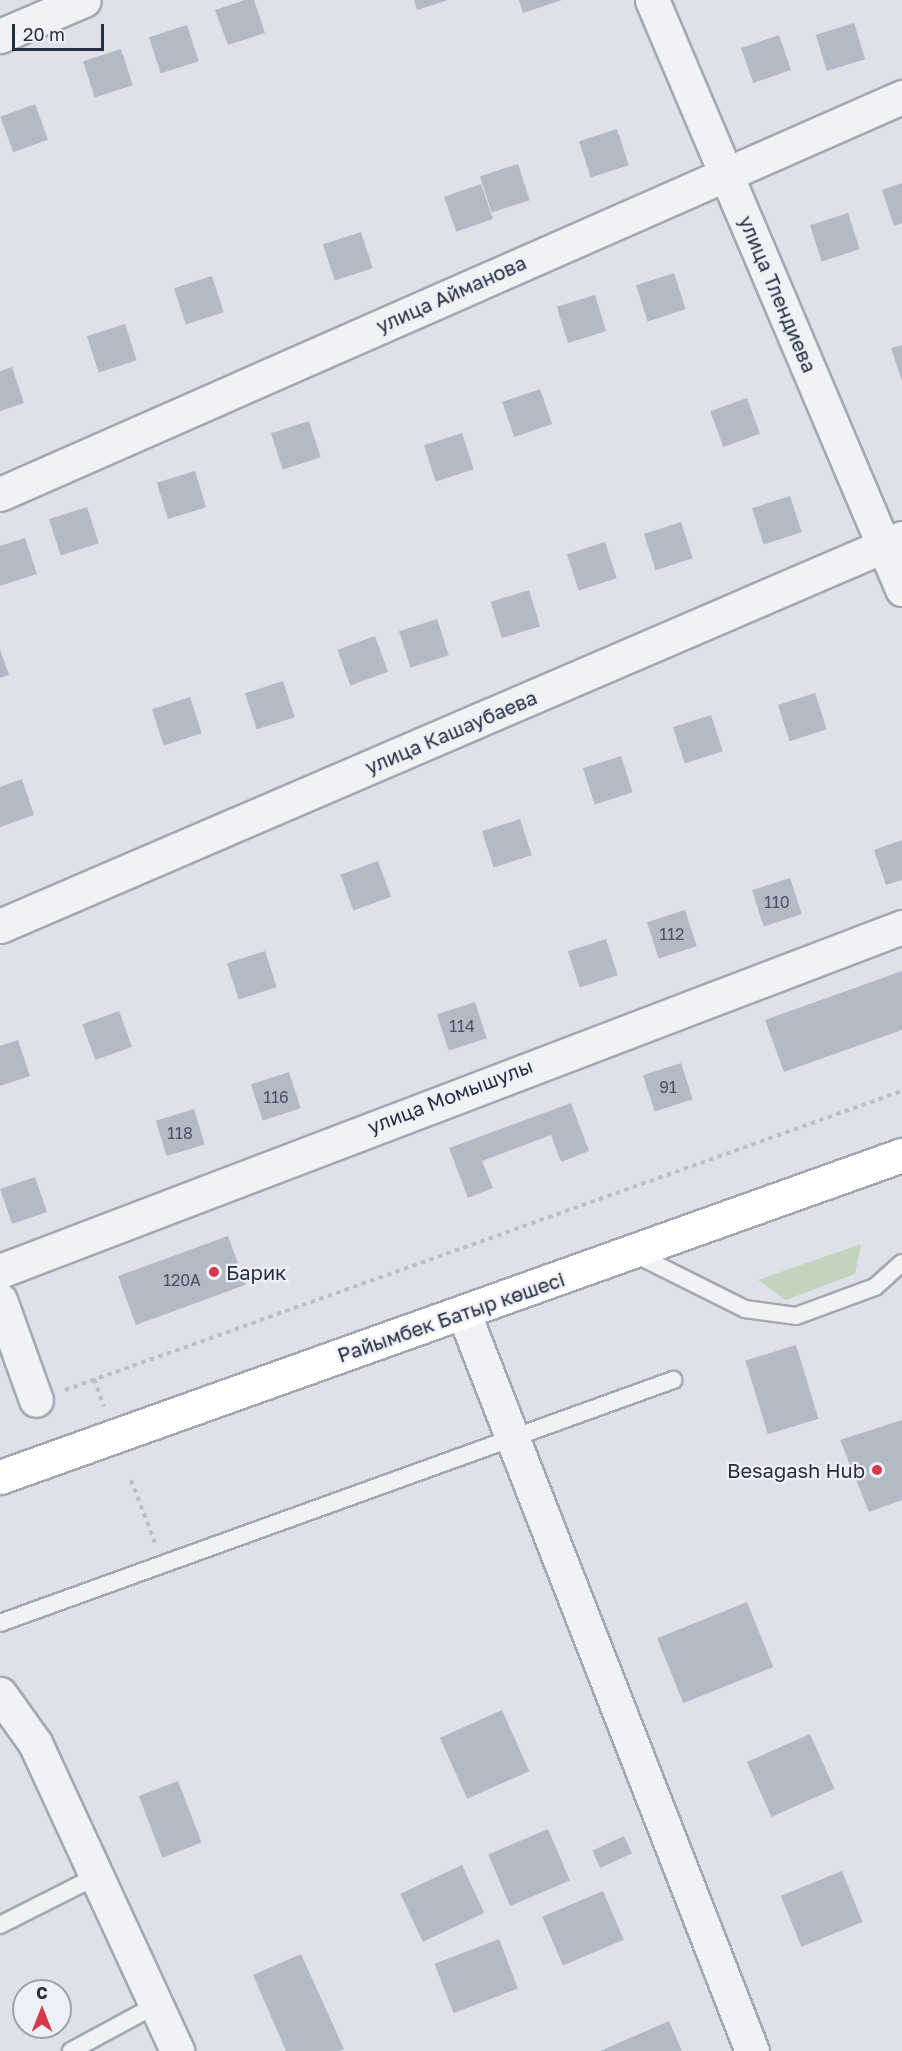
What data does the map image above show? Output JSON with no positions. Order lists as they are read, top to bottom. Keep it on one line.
{"streets":{"main road":["Райымбек Батыр көшесі"],"street":["улица Айманова","улица Тлендиева","улица Кашаубаева","улица Момышулы"]},"crossings":[["улица Айманова","улица Тлендиева"],["улица Тлендиева","улица Кашаубаева"]],"places":["Барик","Besagash Hub"],"house_numbers":["110","112","114","91","116","118","120А"],"scale_bar":"20 m","north":"top"}
